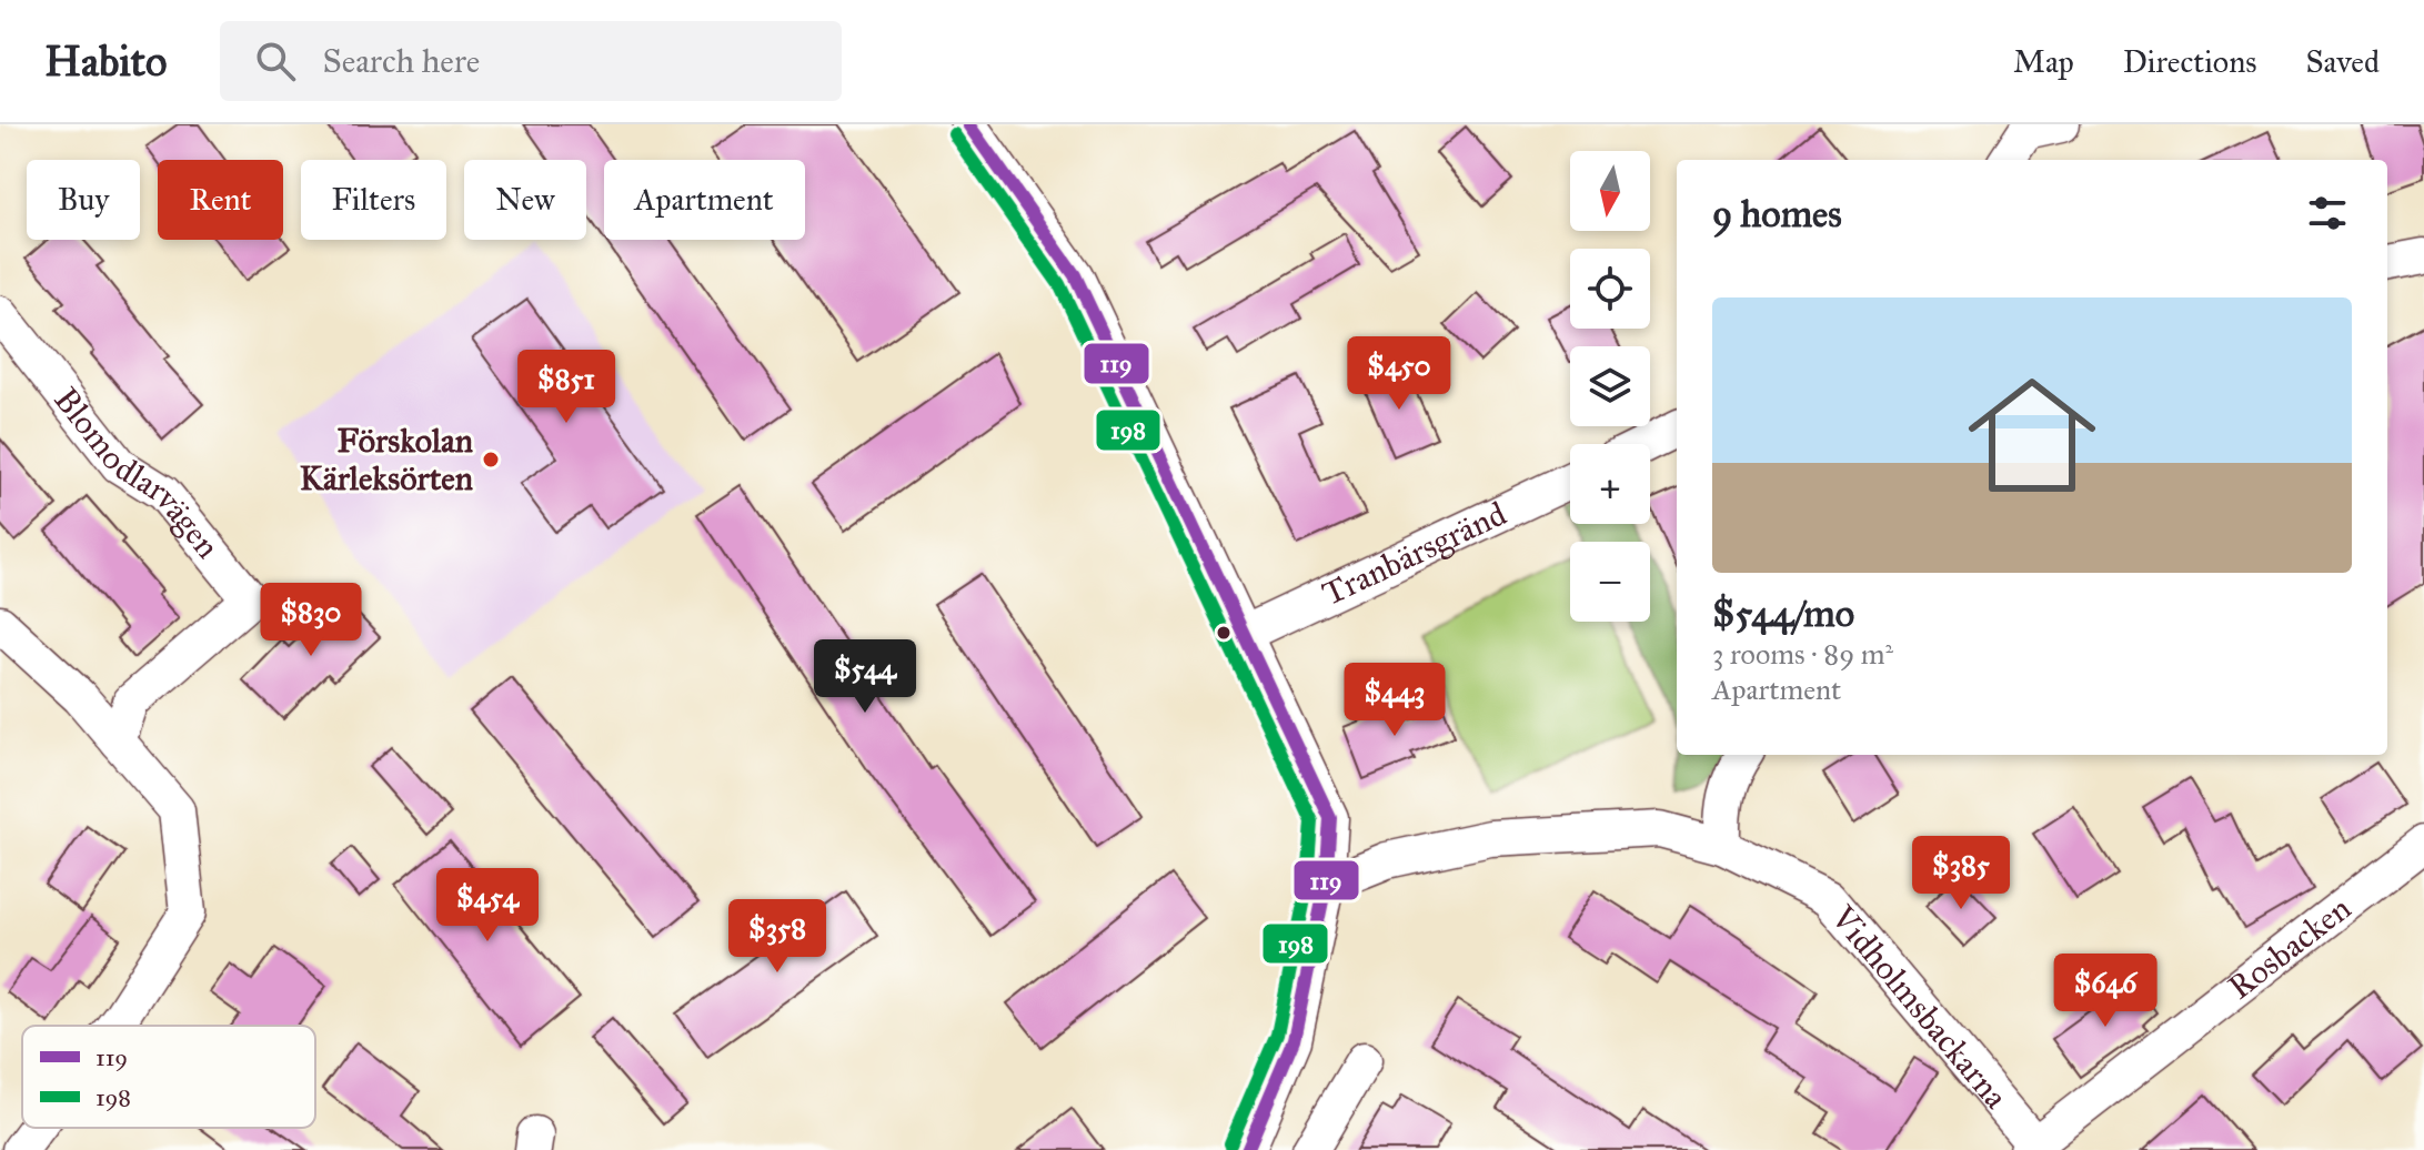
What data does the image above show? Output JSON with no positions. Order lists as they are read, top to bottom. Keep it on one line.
{"streets":{"street":["Blomodlarvägen","Tranbärsgränd","Rosbacken","Vidholmsbackarna"]},"crossings":[["Rosbacken","Vidholmsbackarna"]],"places":["Förskolan Kärleksörten"],"lines":["transit line 119","transit line 198"],"legend":["119","198"],"north":"bottom","page":{"header":"Habito","search":"Search here","nav":["Map","Directions","Saved"],"map_buttons":["+","−"],"chip":["Buy","Rent","Filters","New","Apartment"],"heading":"9 homes","list":[{"name":"$544/mo","note":"3 rooms · 89 m² · Apartment"}],"price":["$450","$851","$830","$544","$443","$385","$454","$358","$646"]}}
